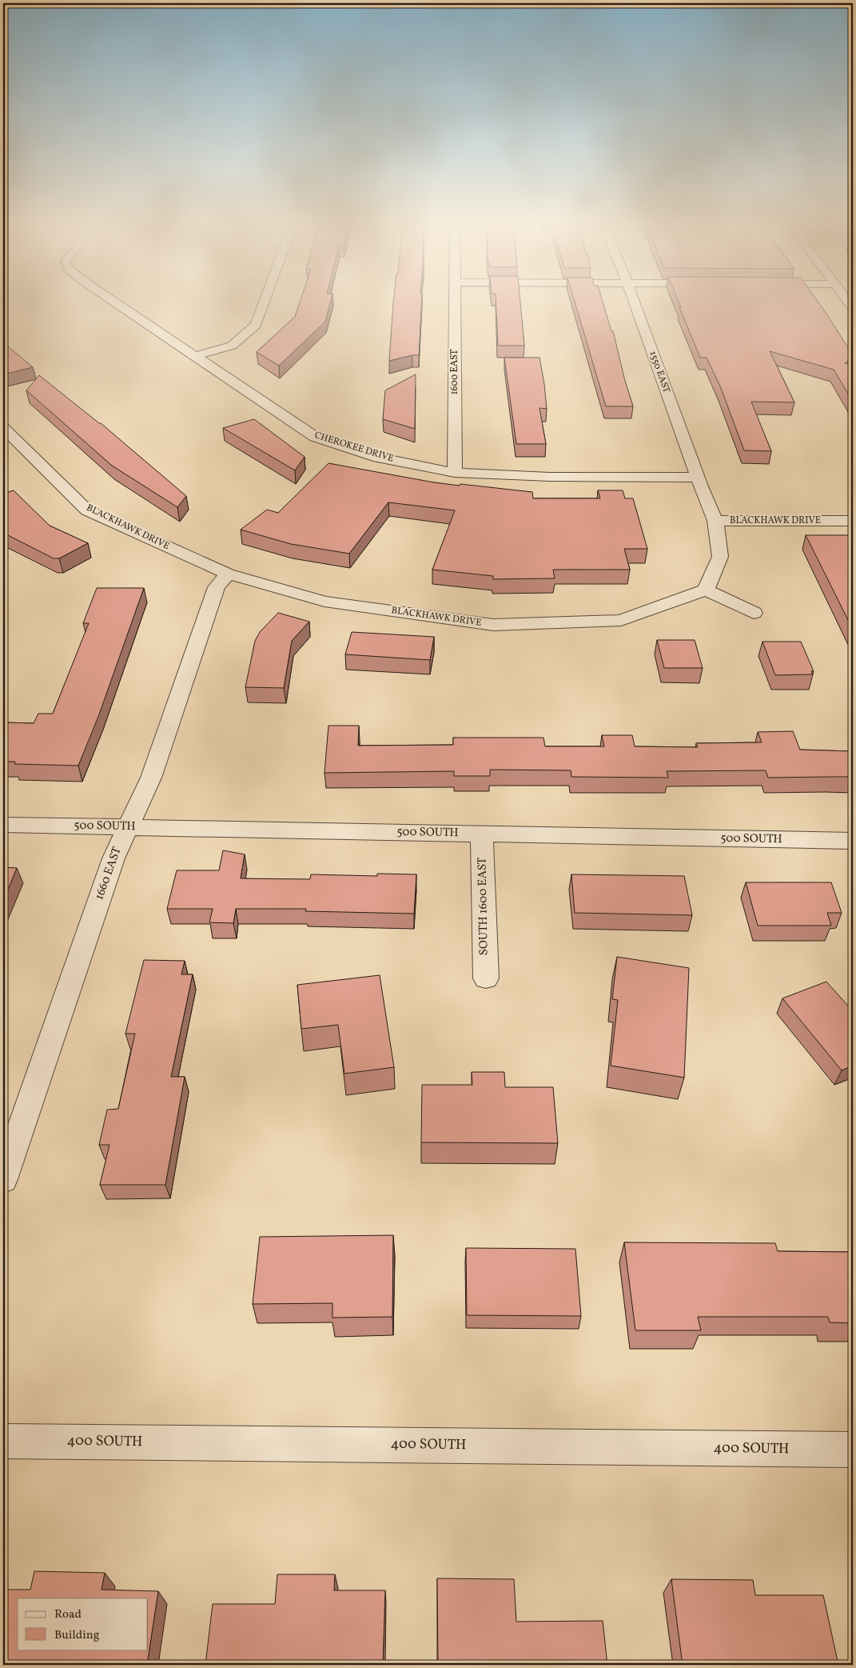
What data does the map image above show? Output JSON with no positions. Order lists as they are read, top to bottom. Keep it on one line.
{"streets":{"street":["1600 EAST","1550 EAST","CHEROKEE DRIVE","BLACKHAWK DRIVE","500 SOUTH","1660 EAST","SOUTH 1600 EAST","400 SOUTH"]},"crossings":[["1600 EAST","CHEROKEE DRIVE"],["1550 EAST","CHEROKEE DRIVE"],["1550 EAST","BLACKHAWK DRIVE"],["BLACKHAWK DRIVE","1660 EAST"],["500 SOUTH","1660 EAST"],["500 SOUTH","SOUTH 1600 EAST"]],"legend":["Road","Building"]}
